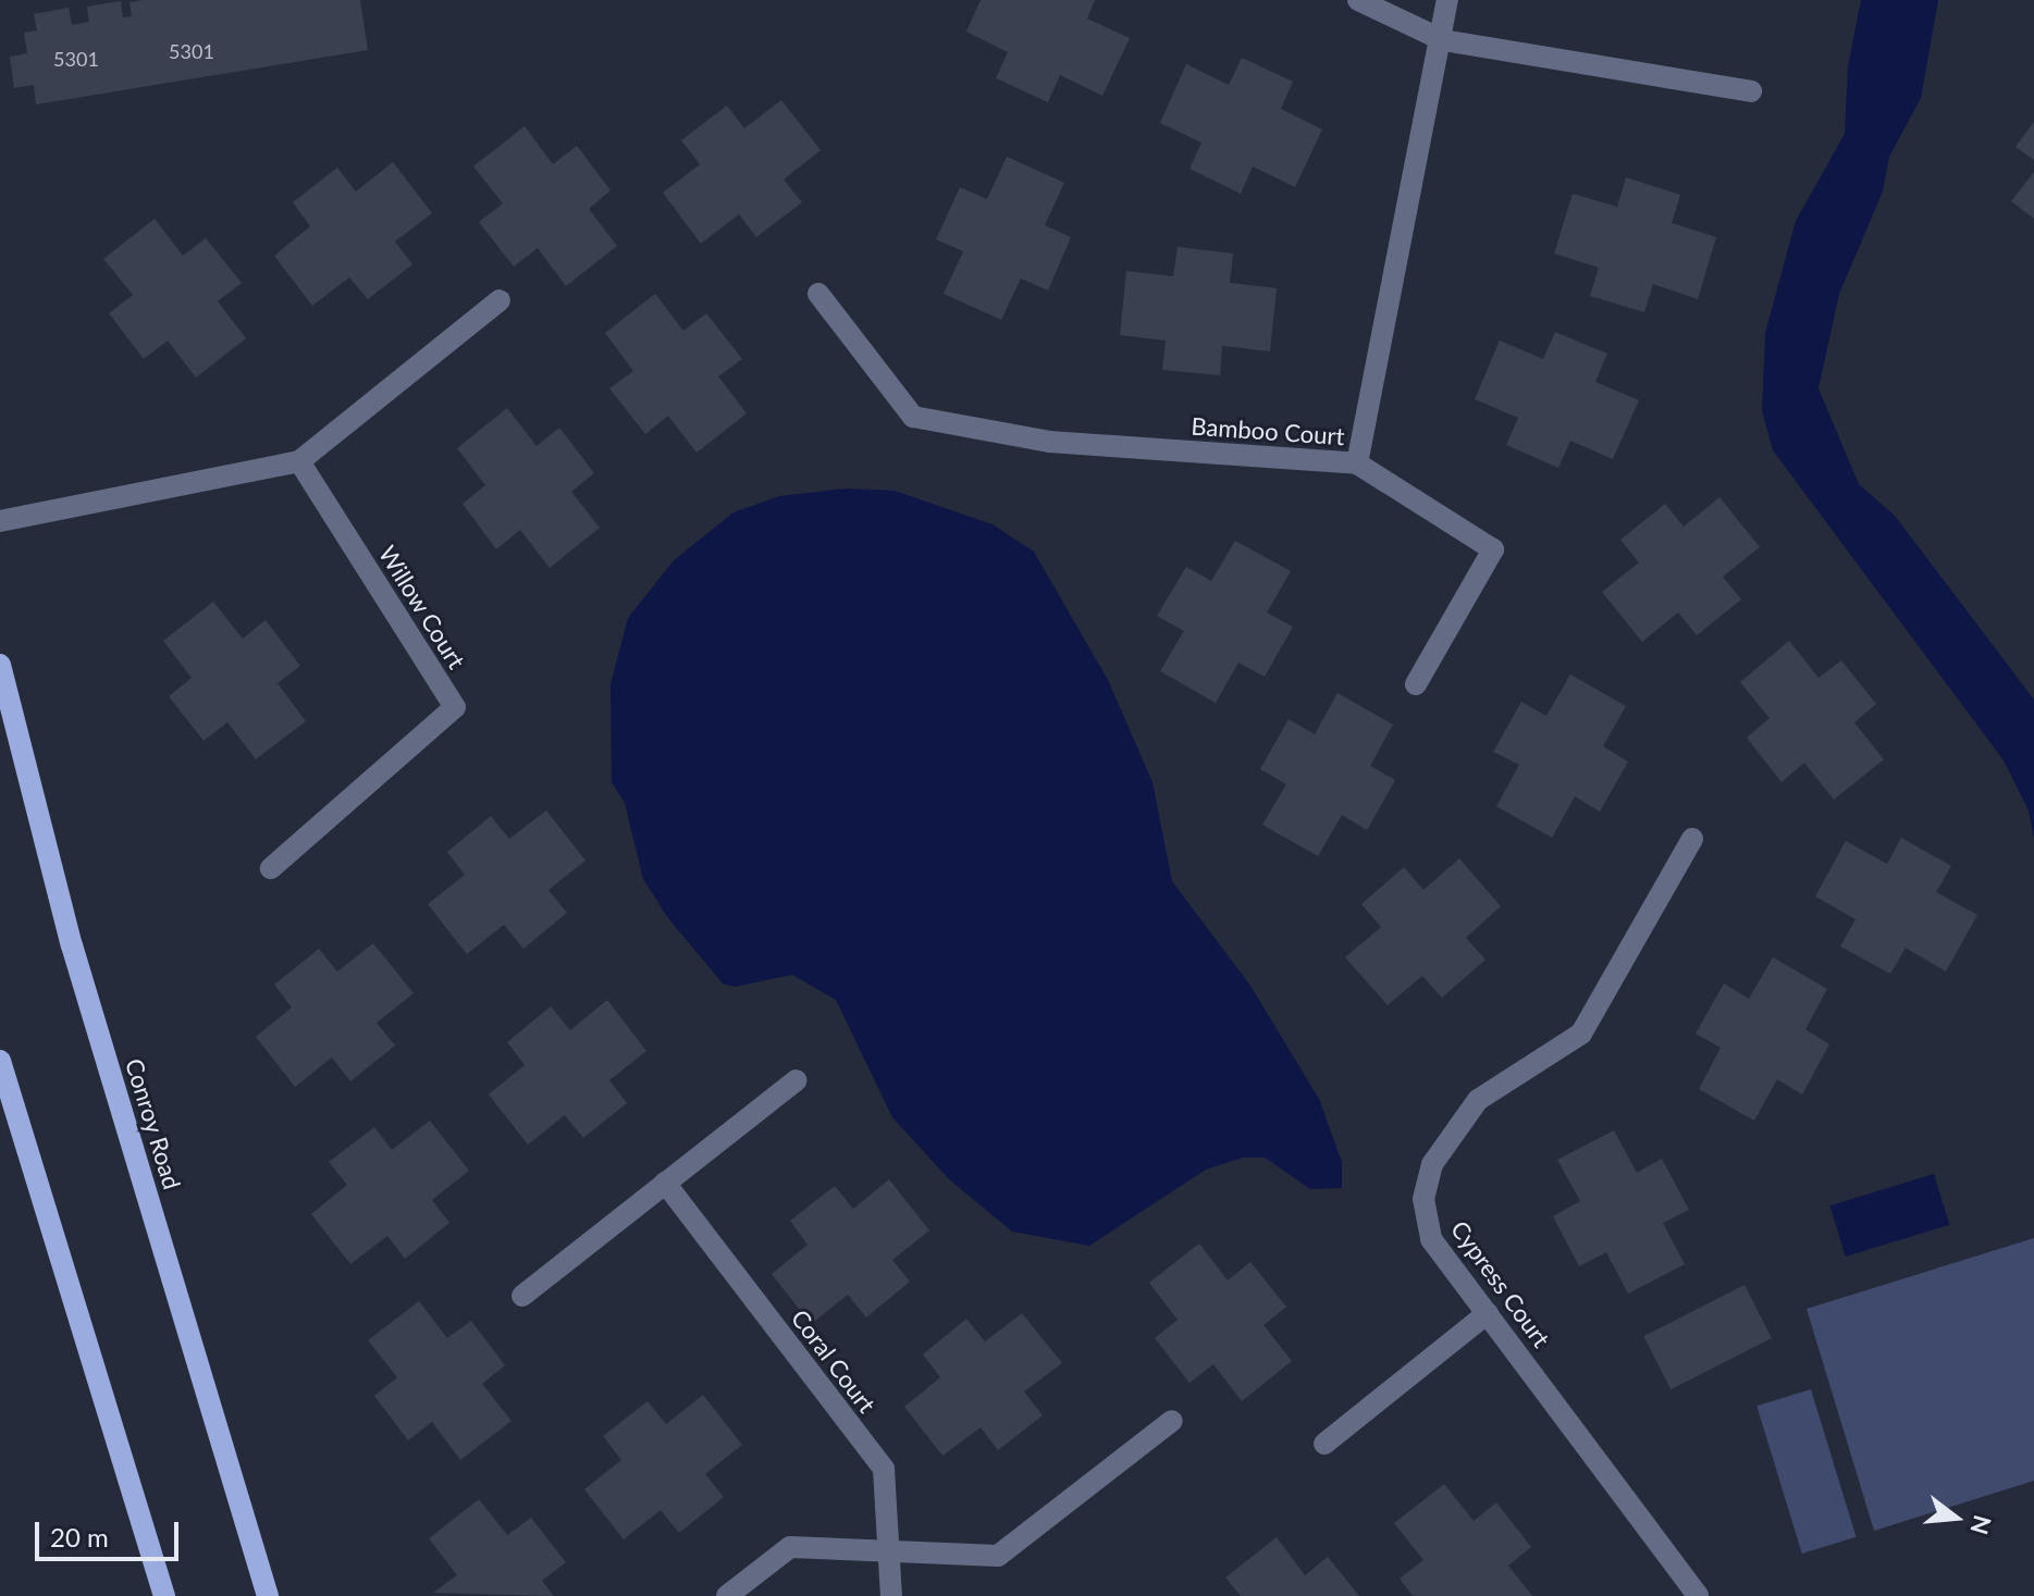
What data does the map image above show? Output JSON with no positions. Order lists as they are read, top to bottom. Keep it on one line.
{"streets":{"main road":["Conroy Road"],"lane":["Bamboo Court","Willow Court","Cypress Court","Coral Court"]},"house_numbers":["5301","5301"],"scale_bar":"20 m","north":"right"}
